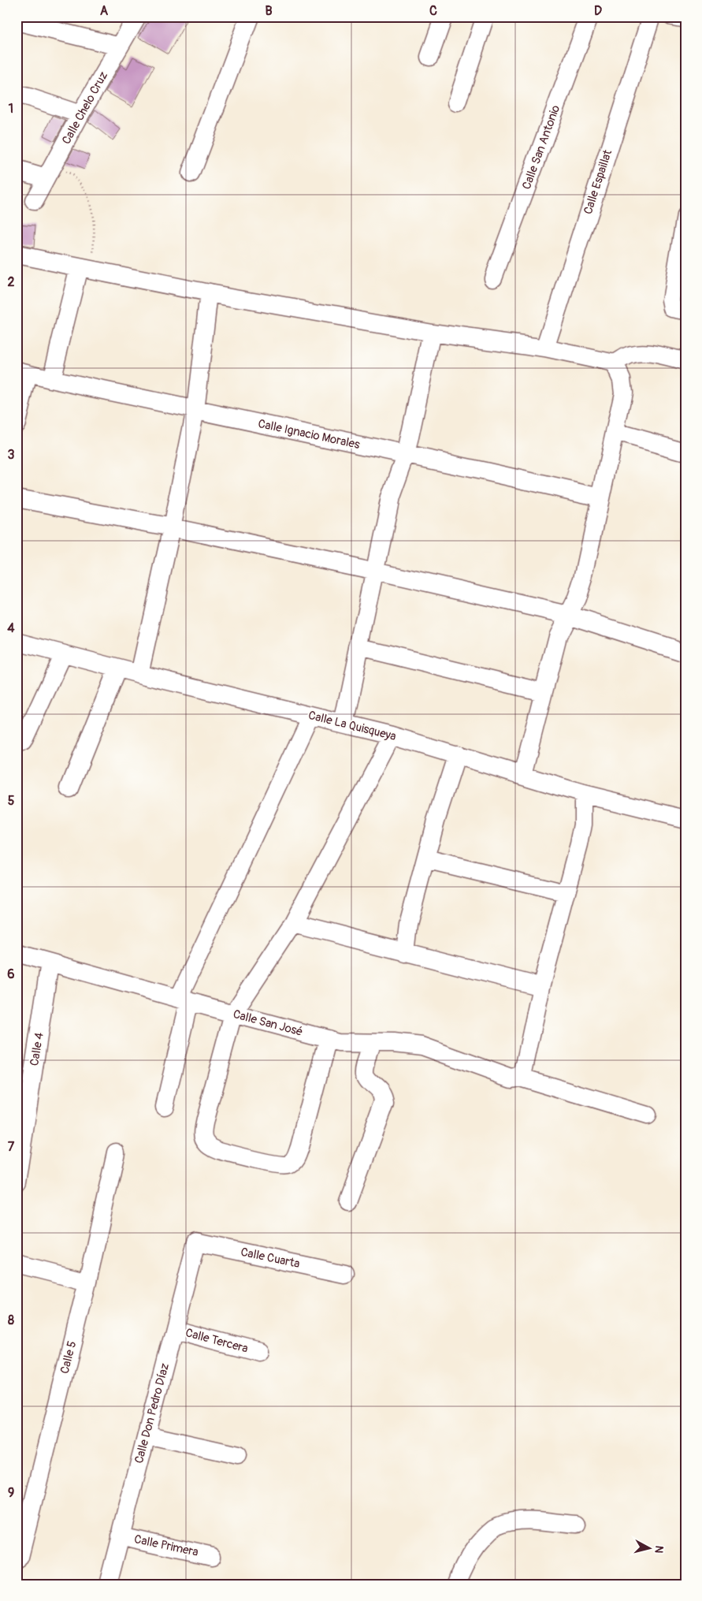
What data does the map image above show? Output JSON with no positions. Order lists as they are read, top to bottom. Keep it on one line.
{"streets":{"street":["Calle Chelo Cruz","Calle San Antonio","Calle Espaillat","Calle Ignacio Morales","Calle La Quisqueya","Calle San José","Calle 4","Calle Cuarta","Calle Tercera","Calle 5","Calle Don Pedro Díaz","Calle Primera"]},"crossings":[["Calle San José","Calle 4"],["Calle Cuarta","Calle Don Pedro Díaz"],["Calle Tercera","Calle Don Pedro Díaz"],["Calle Don Pedro Díaz","Calle Primera"]],"north":"right","grid":{"columns":["A","B","C","D"],"rows":["1","2","3","4","5","6","7","8","9"]}}
